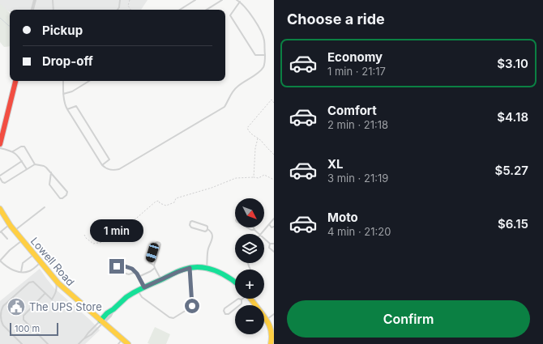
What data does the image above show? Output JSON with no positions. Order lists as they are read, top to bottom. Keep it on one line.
{"streets":{"street":["Lowell Road"]},"places":{"public building":["The UPS Store"]},"scale_bar":"100 m","north":"bottom right","page":{"heading":"Choose a ride","banner":["Pickup","Drop-off"],"list":[{"name":"Economy","note":"1 min · 21:17","value":"$3.10"},{"name":"Comfort","note":"2 min · 21:18","value":"$4.18"},{"name":"XL","note":"3 min · 21:19","value":"$5.27"},{"name":"Moto","note":"4 min · 21:20","value":"$6.15"}],"map_buttons":["+","−"],"bubble":"1 min","buttons":"Confirm","scale":"100 m"}}
